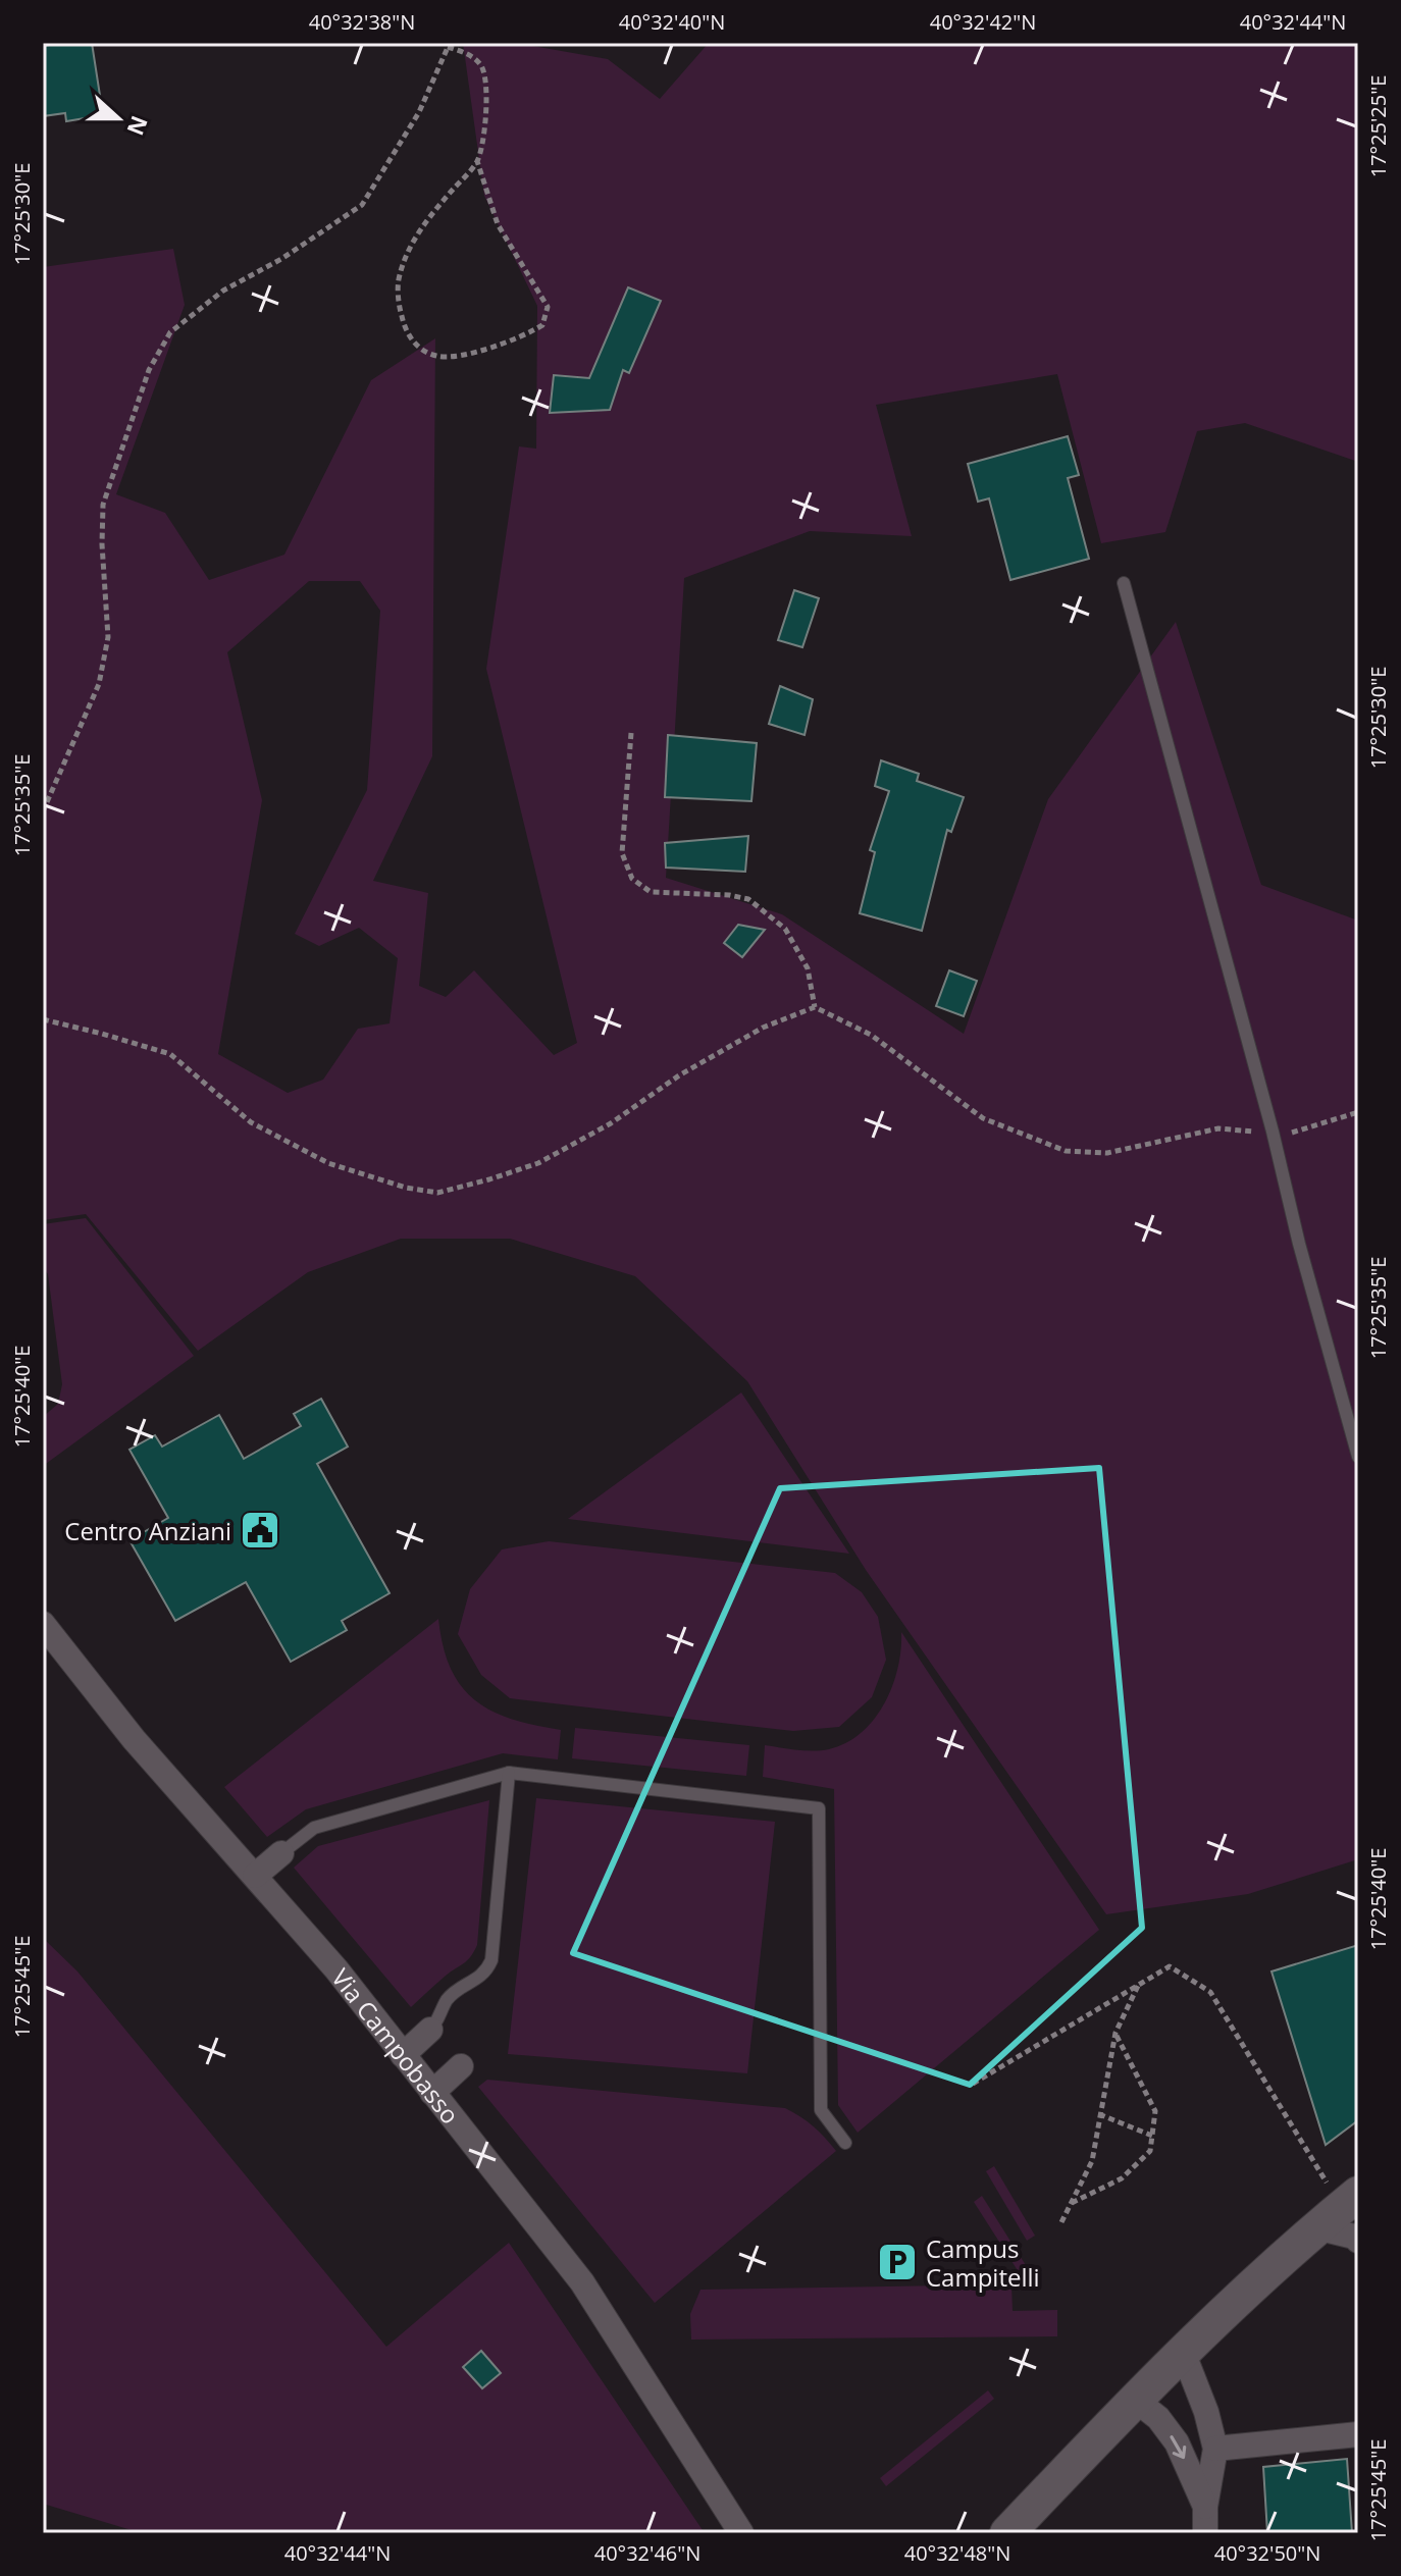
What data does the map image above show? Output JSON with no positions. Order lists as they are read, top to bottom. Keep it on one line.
{"streets":{"street":["Via Campobasso"]},"places":{"public building":["Centro Anziani"],"parking":["Campus Campitelli"]},"north":"right","coordinates":["40°32'38\"N","40°32'40\"N","40°32'42\"N","40°32'44\"N","17°25'25\"E","17°25'30\"E","17°25'35\"E","17°25'40\"E","17°25'45\"E","40°32'46\"N","40°32'48\"N","40°32'50\"N"]}
